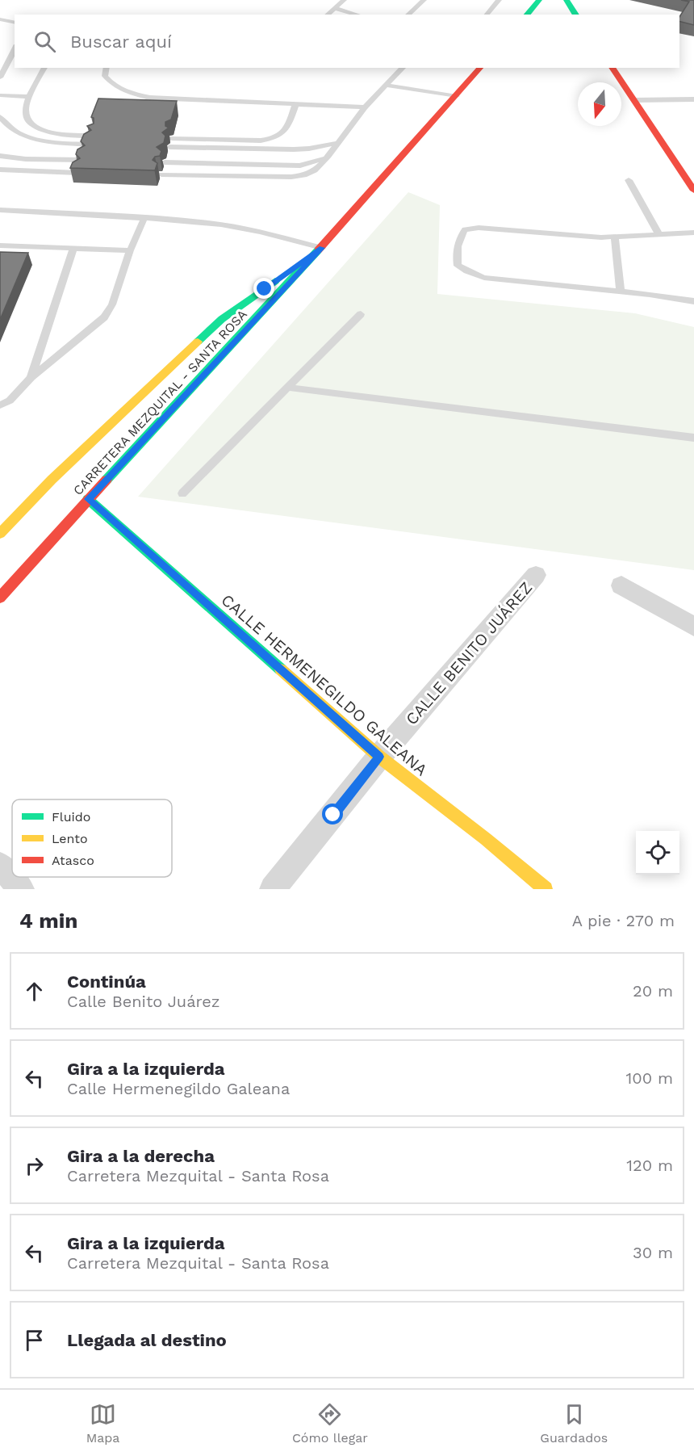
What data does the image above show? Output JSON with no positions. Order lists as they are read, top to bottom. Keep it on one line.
{"streets":{"main road":["CARRETERA MEZQUITAL - SANTA ROSA","CALLE HERMENEGILDO GALEANA"],"street":["CALLE BENITO JUÁREZ"]},"crossings":[["CARRETERA MEZQUITAL - SANTA ROSA","CALLE HERMENEGILDO GALEANA"],["CALLE BENITO JUÁREZ","CALLE HERMENEGILDO GALEANA"]],"legend":["Fluido","Lento","Atasco"],"north":"bottom","page":{"search":"Buscar aquí","heading":["4 min","A pie · 270 m"],"list":[["Continúa","Calle Benito Juárez","20 m"],["Gira a la izquierda","Calle Hermenegildo Galeana","100 m"],["Gira a la derecha","Carretera Mezquital - Santa Rosa","120 m"],["Gira a la izquierda","Carretera Mezquital - Santa Rosa","30 m"],"Llegada al destino"],"nav":["Mapa","Cómo llegar","Guardados"]}}
